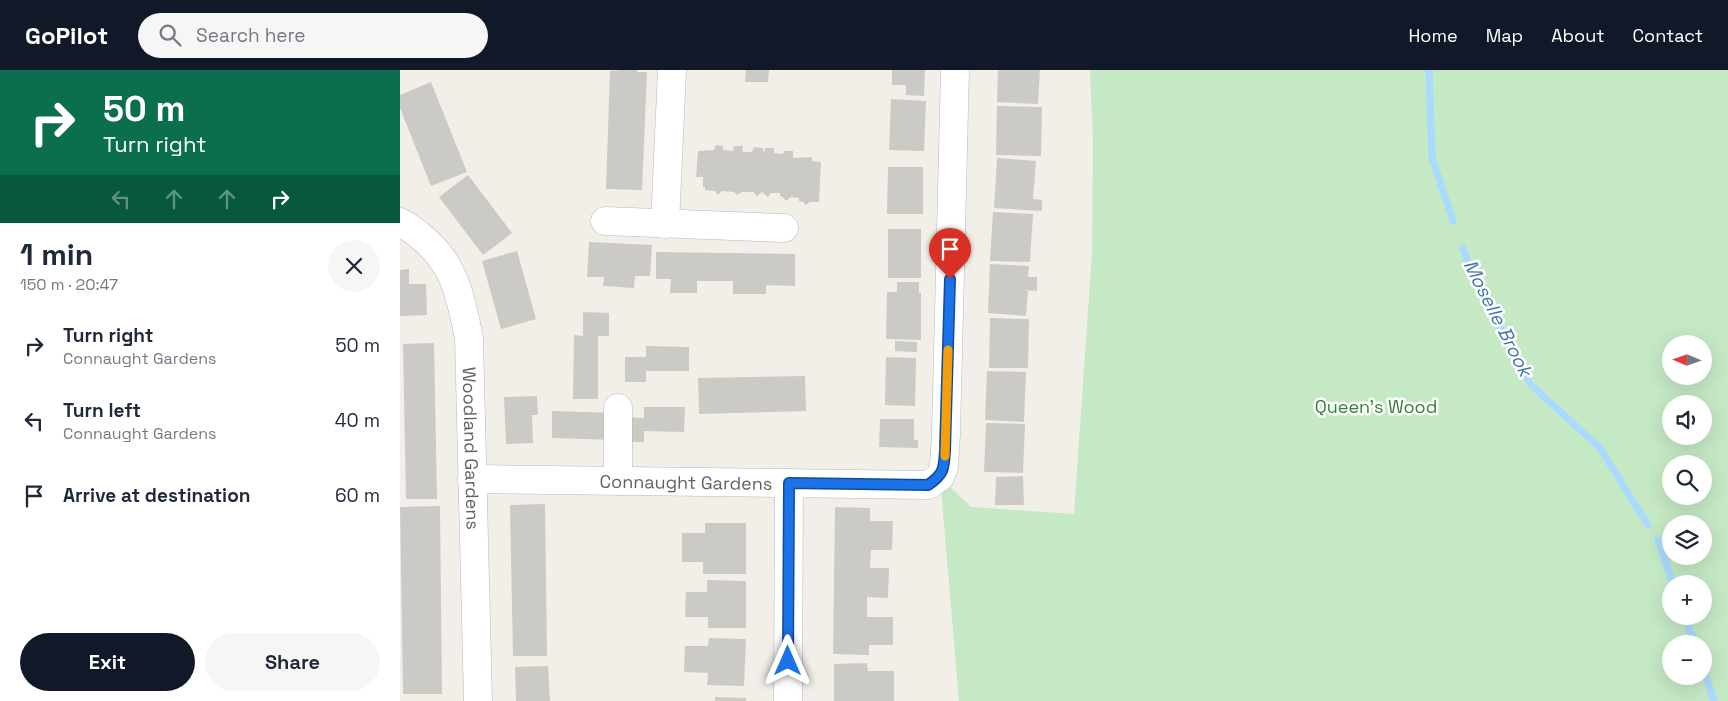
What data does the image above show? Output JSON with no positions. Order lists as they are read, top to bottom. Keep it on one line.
{"streets":{"street":["Woodland Gardens","Connaught Gardens"]},"crossings":[["Woodland Gardens","Connaught Gardens"]],"water":["Moselle Brook"],"parks":["Queen’s Wood"],"north":"left","page":{"header":"GoPilot","search":"Search here","nav":["Home","Map","About","Contact"],"turn":["50 m","Turn right"],"heading":["1 min","150 m · 20:47"],"list":[{"name":"Turn right","note":"Connaught Gardens","value":"50 m"},{"name":"Turn left","note":"Connaught Gardens","value":"40 m"},{"name":"Arrive at destination","value":"60 m"}],"map_buttons":["+","−"],"buttons":["Exit","Share"]}}
